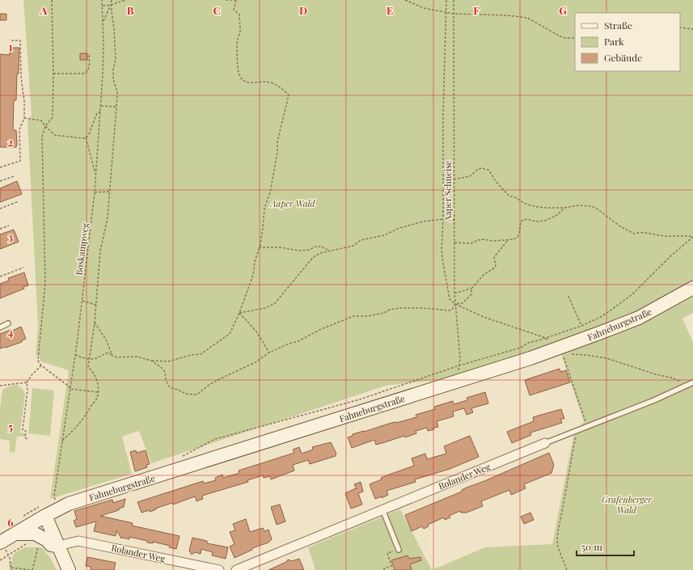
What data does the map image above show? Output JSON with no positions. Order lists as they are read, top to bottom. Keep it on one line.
{"streets":{"street":["Fahneburgstraße","Rolander Weg"],"path":["Aaper Schneise","Boskampweg"]},"crossings":[["Aaper Schneise","Fahneburgstraße"]],"parks":["Aaper Wald","Grafenberger Wald"],"legend":["Straße","Park","Gebäude"],"scale_bar":"50 m","grid":{"columns":["A","B","C","D","E","F","G"],"rows":["1","2","3","4","5","6"]}}
